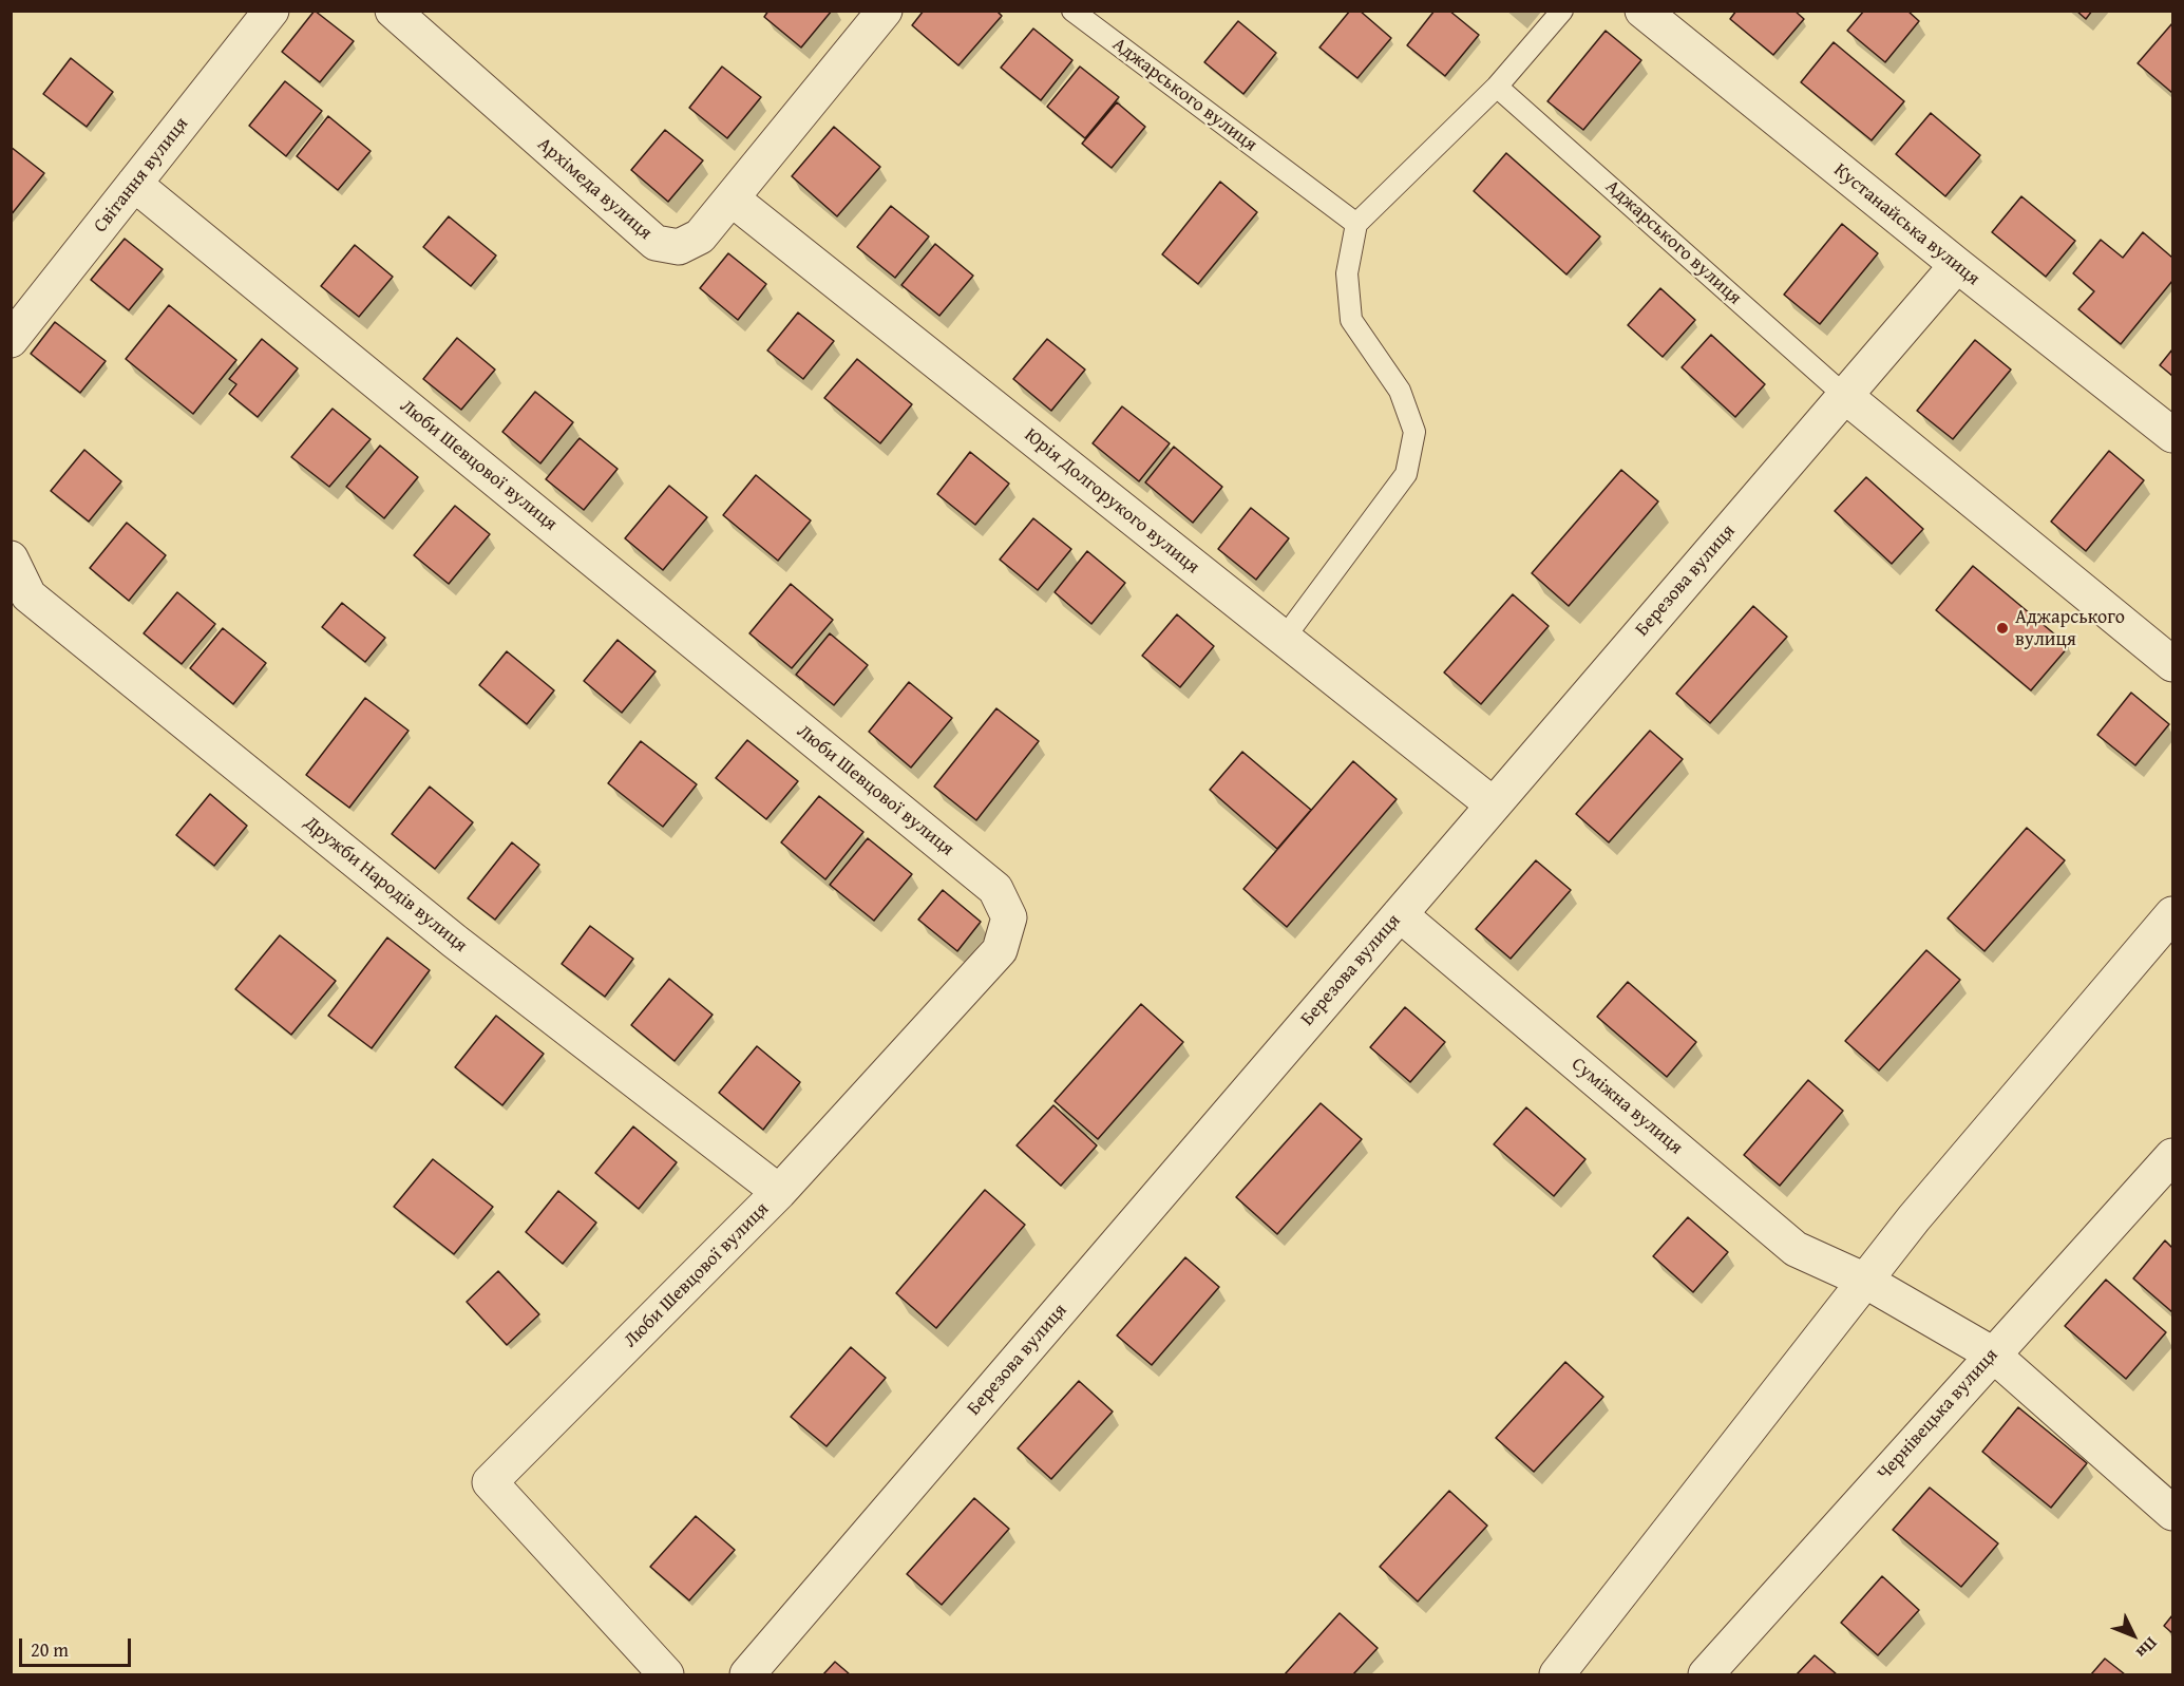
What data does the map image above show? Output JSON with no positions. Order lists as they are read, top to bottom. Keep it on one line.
{"streets":{"street":["Аджарського вулиця","Світання вулиця","Архімеда вулиця","Кустанайська вулиця","Люби Шевцової вулиця","Юрія Долгорукого вулиця","Березова вулиця","Дружби Народів вулиця","Суміжна вулиця","Чернівецька вулиця"]},"crossings":[["Аджарського вулиця","Березова вулиця"],["Світання вулиця","Люби Шевцової вулиця"],["Архімеда вулиця","Юрія Долгорукого вулиця"],["Кустанайська вулиця","Березова вулиця"],["Люби Шевцової вулиця","Дружби Народів вулиця"],["Юрія Долгорукого вулиця","Березова вулиця"],["Березова вулиця","Суміжна вулиця"],["Суміжна вулиця","Чернівецька вулиця"]],"places":["Аджарського вулиця"],"scale_bar":"20 m","north":"bottom right"}
